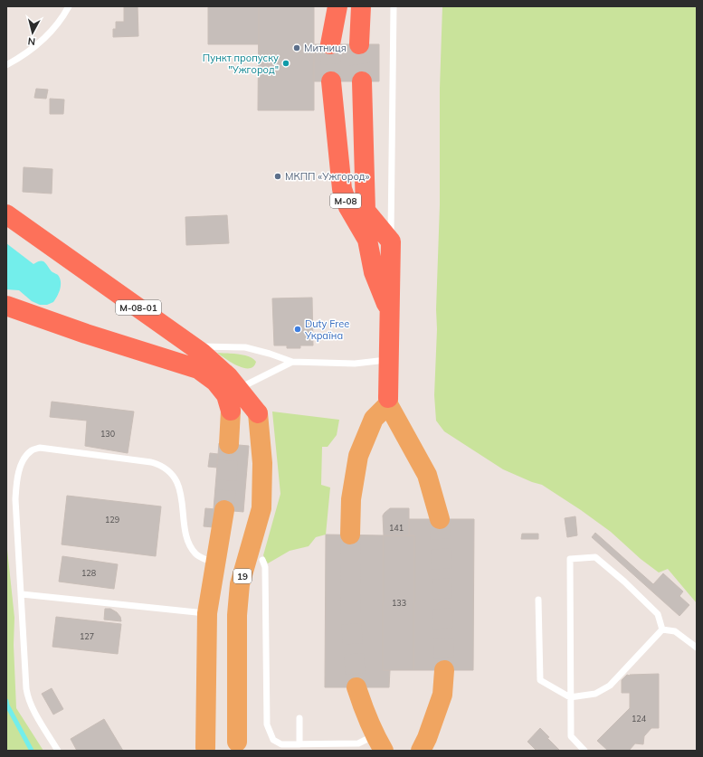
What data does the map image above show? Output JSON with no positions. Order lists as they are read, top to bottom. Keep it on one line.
{"streets":{"highway":["М-08","М-08-01"],"main road":["19"]},"crossings":[["М-08-01","19"]],"places":["Митниця","Пункт пропуску \"Ужгород\"","МКПП «Ужгород»","Duty Free Україна"],"house_numbers":["130","129","141","128","133","127","124"],"north":"bottom"}
